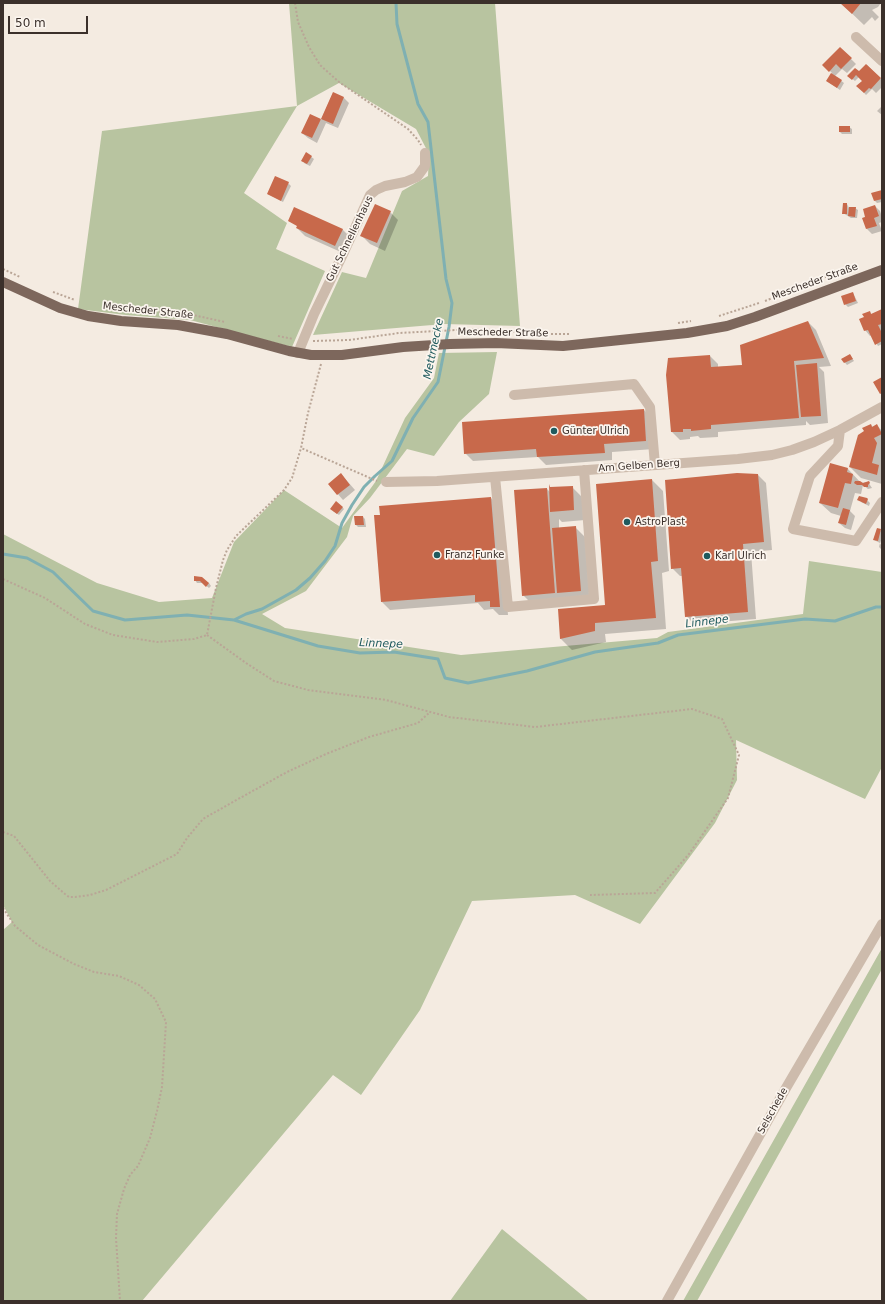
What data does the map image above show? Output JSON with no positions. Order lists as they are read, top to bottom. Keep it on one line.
{"streets":{"main road":["Mescheder Straße"],"street":["Gut Schnellenhaus","Am Gelben Berg","Selschede"]},"crossings":[["Gut Schnellenhaus","Mescheder Straße"]],"water":["Mettmecke","Linnepe"],"places":["Günter Ulrich","AstroPlast","Franz Funke","Karl Ulrich"],"scale_bar":"50 m"}
